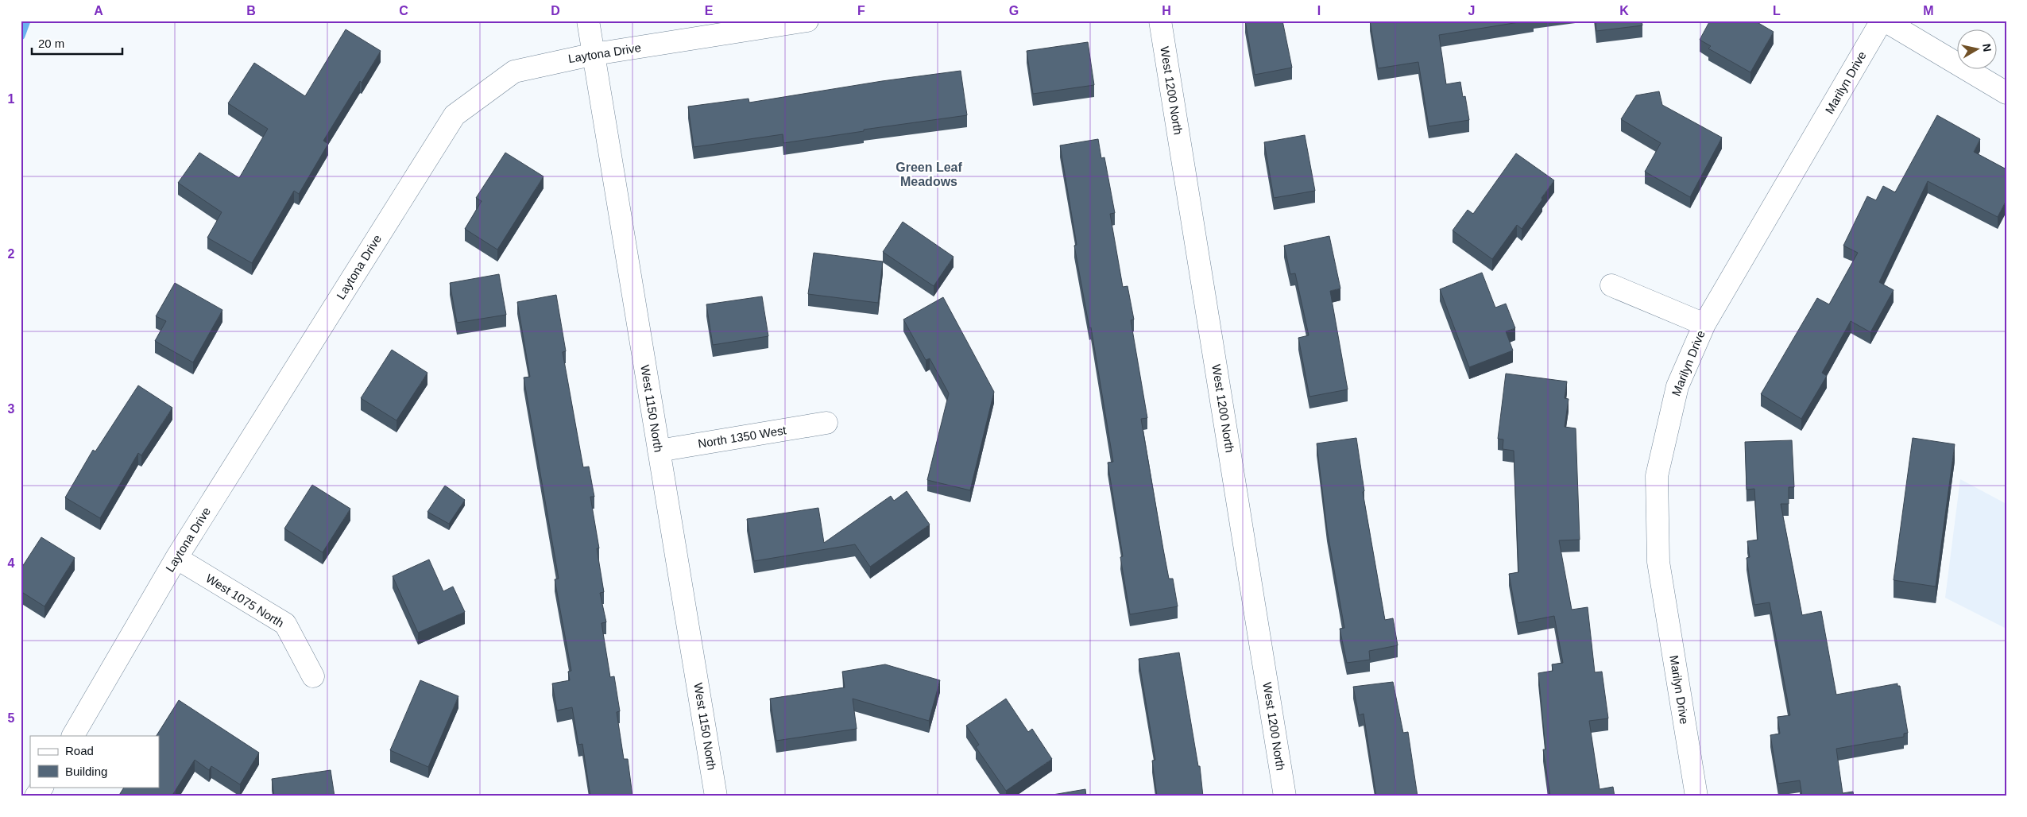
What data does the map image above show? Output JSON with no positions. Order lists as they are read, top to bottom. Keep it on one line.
{"streets":{"street":["Laytona Drive","Marilyn Drive","West 1200 North","West 1150 North","North 1350 West","West 1075 North"]},"crossings":[["Laytona Drive","West 1150 North"],["Laytona Drive","West 1075 North"],["West 1150 North","North 1350 West"]],"districts":["Green Leaf Meadows"],"legend":["Road","Building"],"scale_bar":"20 m","north":"right","grid":{"columns":["A","B","C","D","E","F","G","H","I","J","K","L","M"],"rows":["1","2","3","4","5"]}}
